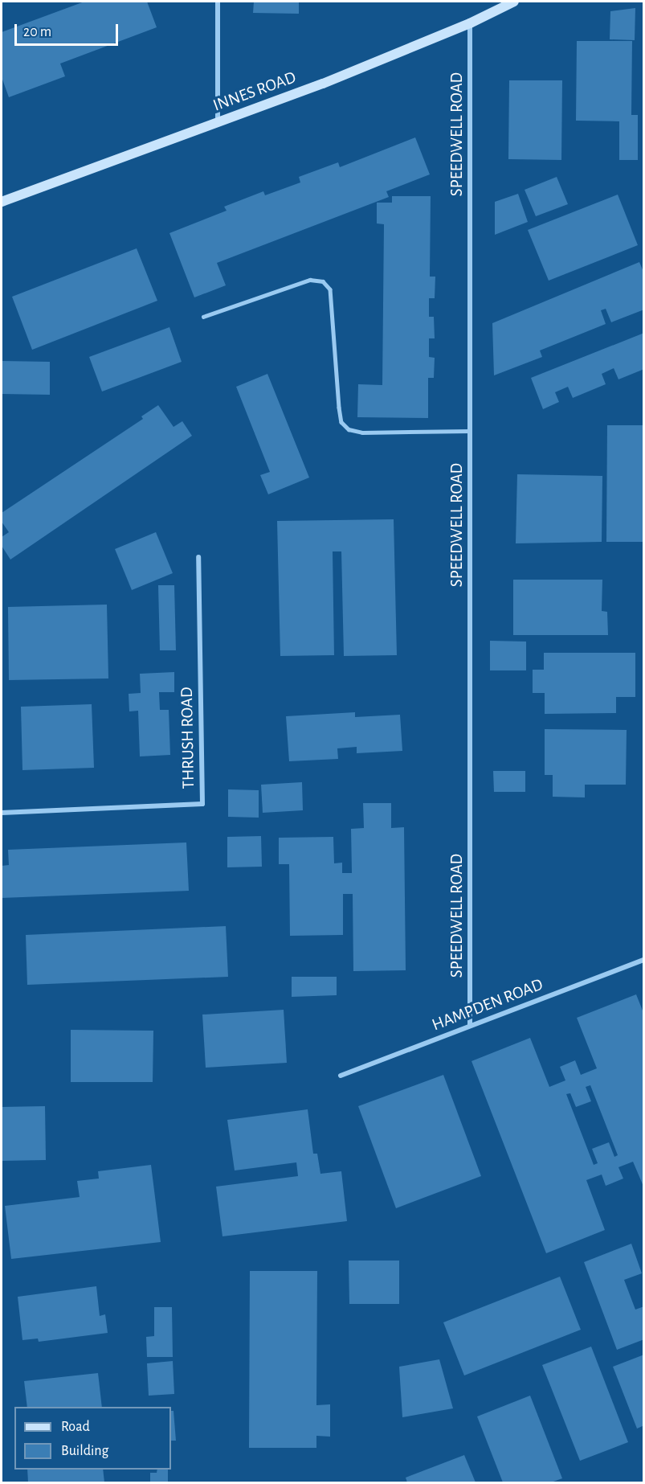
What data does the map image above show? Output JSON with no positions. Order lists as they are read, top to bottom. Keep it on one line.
{"streets":{"street":["INNES ROAD","SPEEDWELL ROAD","THRUSH ROAD","HAMPDEN ROAD"]},"crossings":[["INNES ROAD","SPEEDWELL ROAD"],["SPEEDWELL ROAD","HAMPDEN ROAD"]],"legend":["Road","Building"],"scale_bar":"20 m"}
